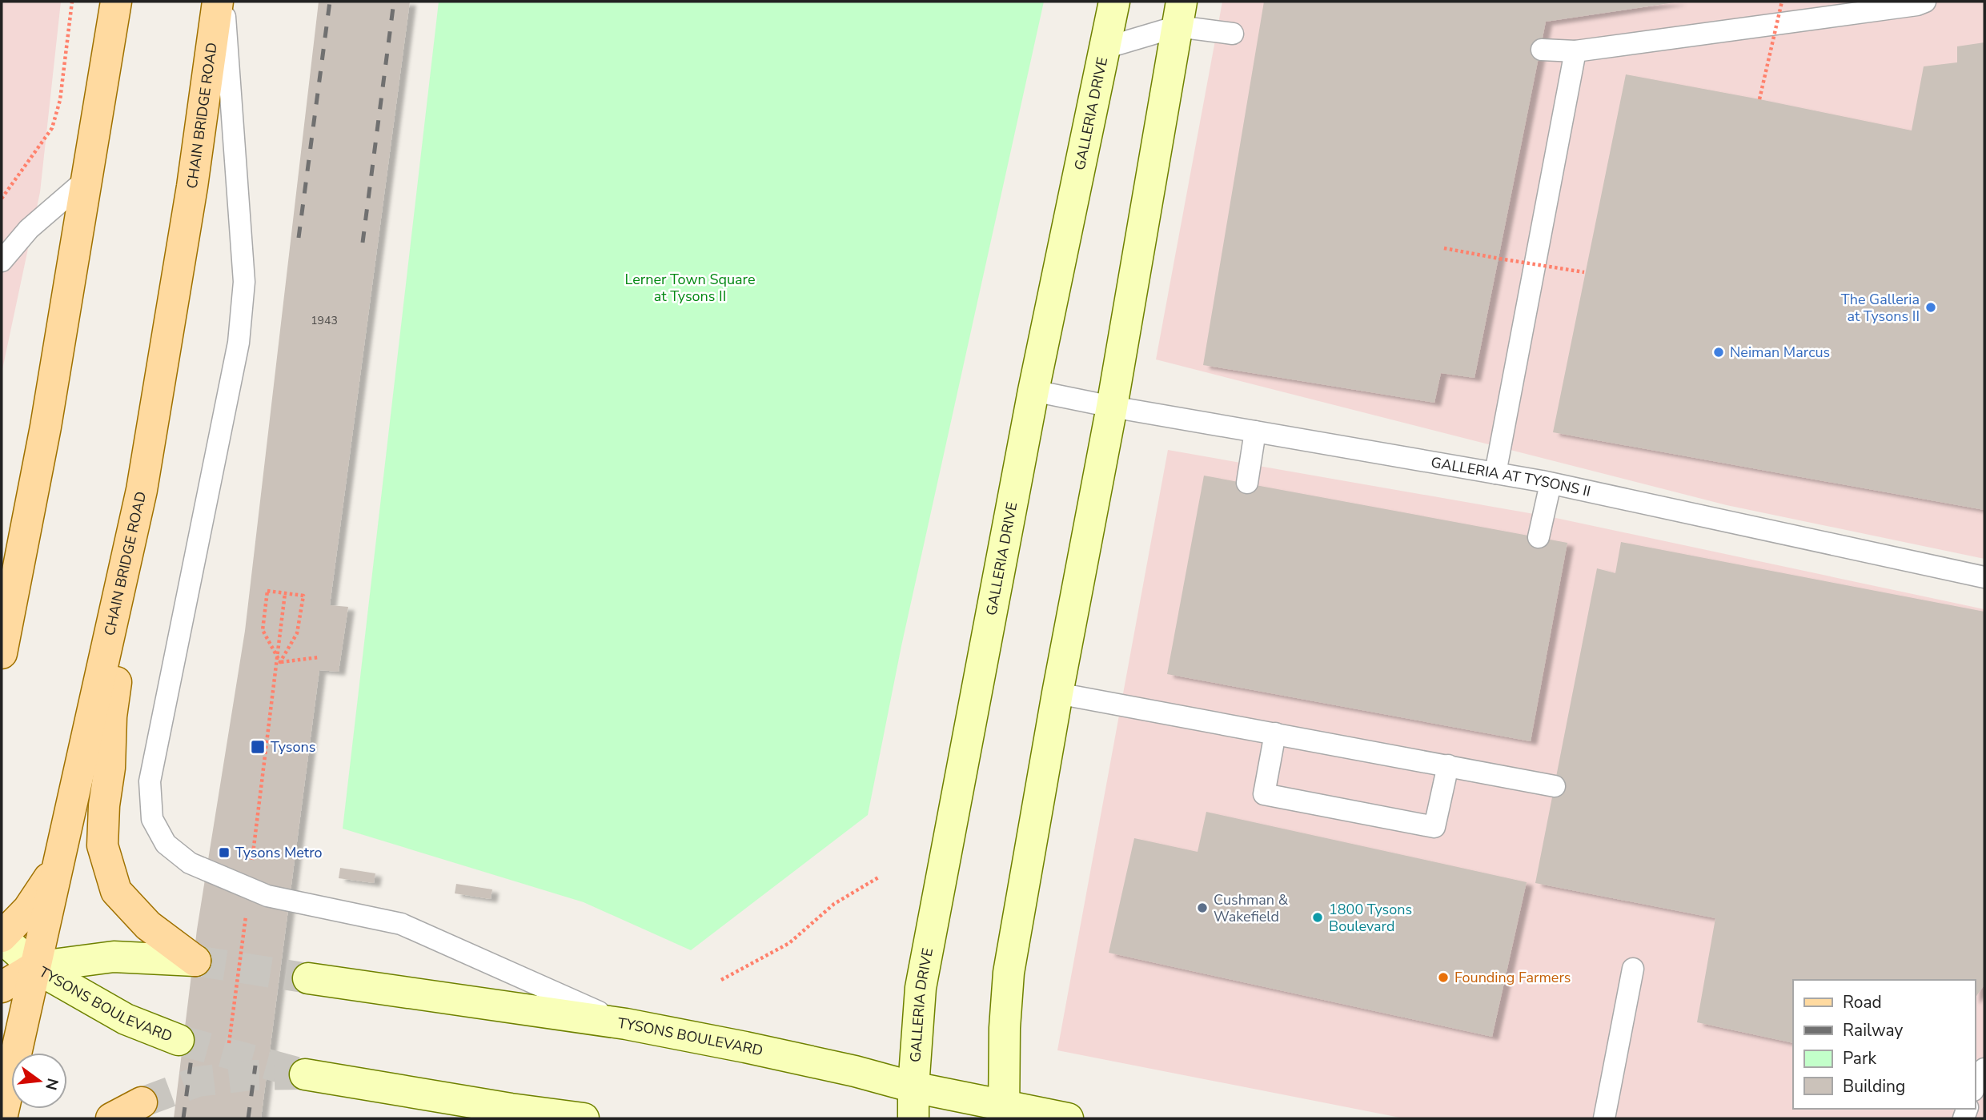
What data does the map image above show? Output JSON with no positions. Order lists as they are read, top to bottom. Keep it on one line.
{"streets":{"main road":["CHAIN BRIDGE ROAD"],"street":["GALLERIA DRIVE","TYSONS BOULEVARD"],"lane":["GALLERIA AT TYSONS II"]},"crossings":[["GALLERIA DRIVE","GALLERIA AT TYSONS II"],["GALLERIA DRIVE","TYSONS BOULEVARD"],["CHAIN BRIDGE ROAD","TYSONS BOULEVARD"]],"parks":["Lerner Town Square at Tysons II"],"places":{"other":["The Galleria at Tysons II","Neiman Marcus","Cushman & Wakefield","1800 Tysons Boulevard","Founding Farmers"],"transit":["Tysons","Tysons Metro"]},"house_numbers":["1943"],"legend":["Road","Railway","Park","Building"],"north":"right"}
